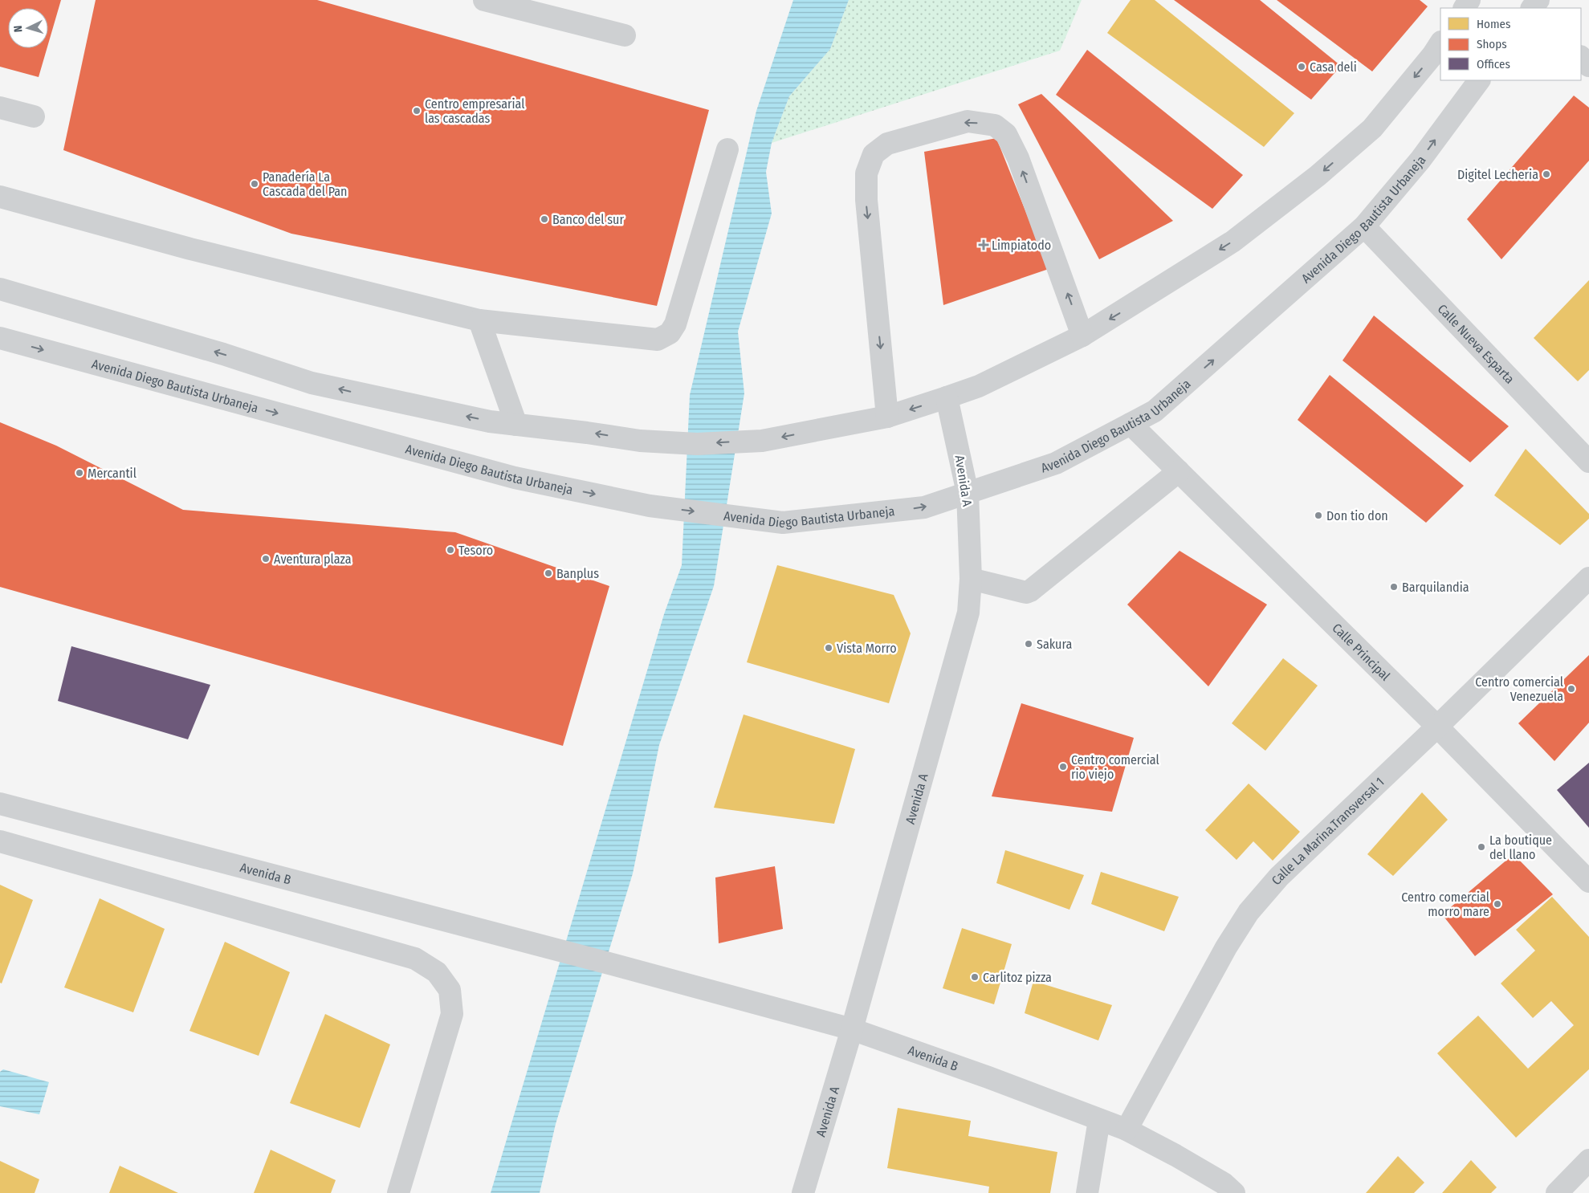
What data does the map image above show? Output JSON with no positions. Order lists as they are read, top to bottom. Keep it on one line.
{"streets":{"street":["Avenida Diego Bautista Urbaneja","Calle Nueva Esparta","Avenida A","Calle Principal","Calle La Marina.Transversal 1","Avenida B"]},"crossings":[["Avenida Diego Bautista Urbaneja","Calle Nueva Esparta"],["Avenida Diego Bautista Urbaneja","Avenida A"],["Avenida Diego Bautista Urbaneja","Calle Principal"],["Avenida A","Avenida B"],["Calle Principal","Calle La Marina.Transversal 1"],["Calle La Marina.Transversal 1","Avenida B"]],"places":{"other":["Casa deli","Centro empresarial las cascadas","Digitel Lecheria","Panadería La Cascada del Pan","Banco del sur","Mercantil","Don tio don","Tesoro","Aventura plaza","Banplus","Barquilandia","Sakura","Vista Morro","Centro comercial Venezuela","Centro comercial rio viejo","La boutique del llano","Centro comercial morro mare","Carlitoz pizza"],"health":["Limpiatodo"]},"legend":["Homes","Shops","Offices"],"north":"left"}
